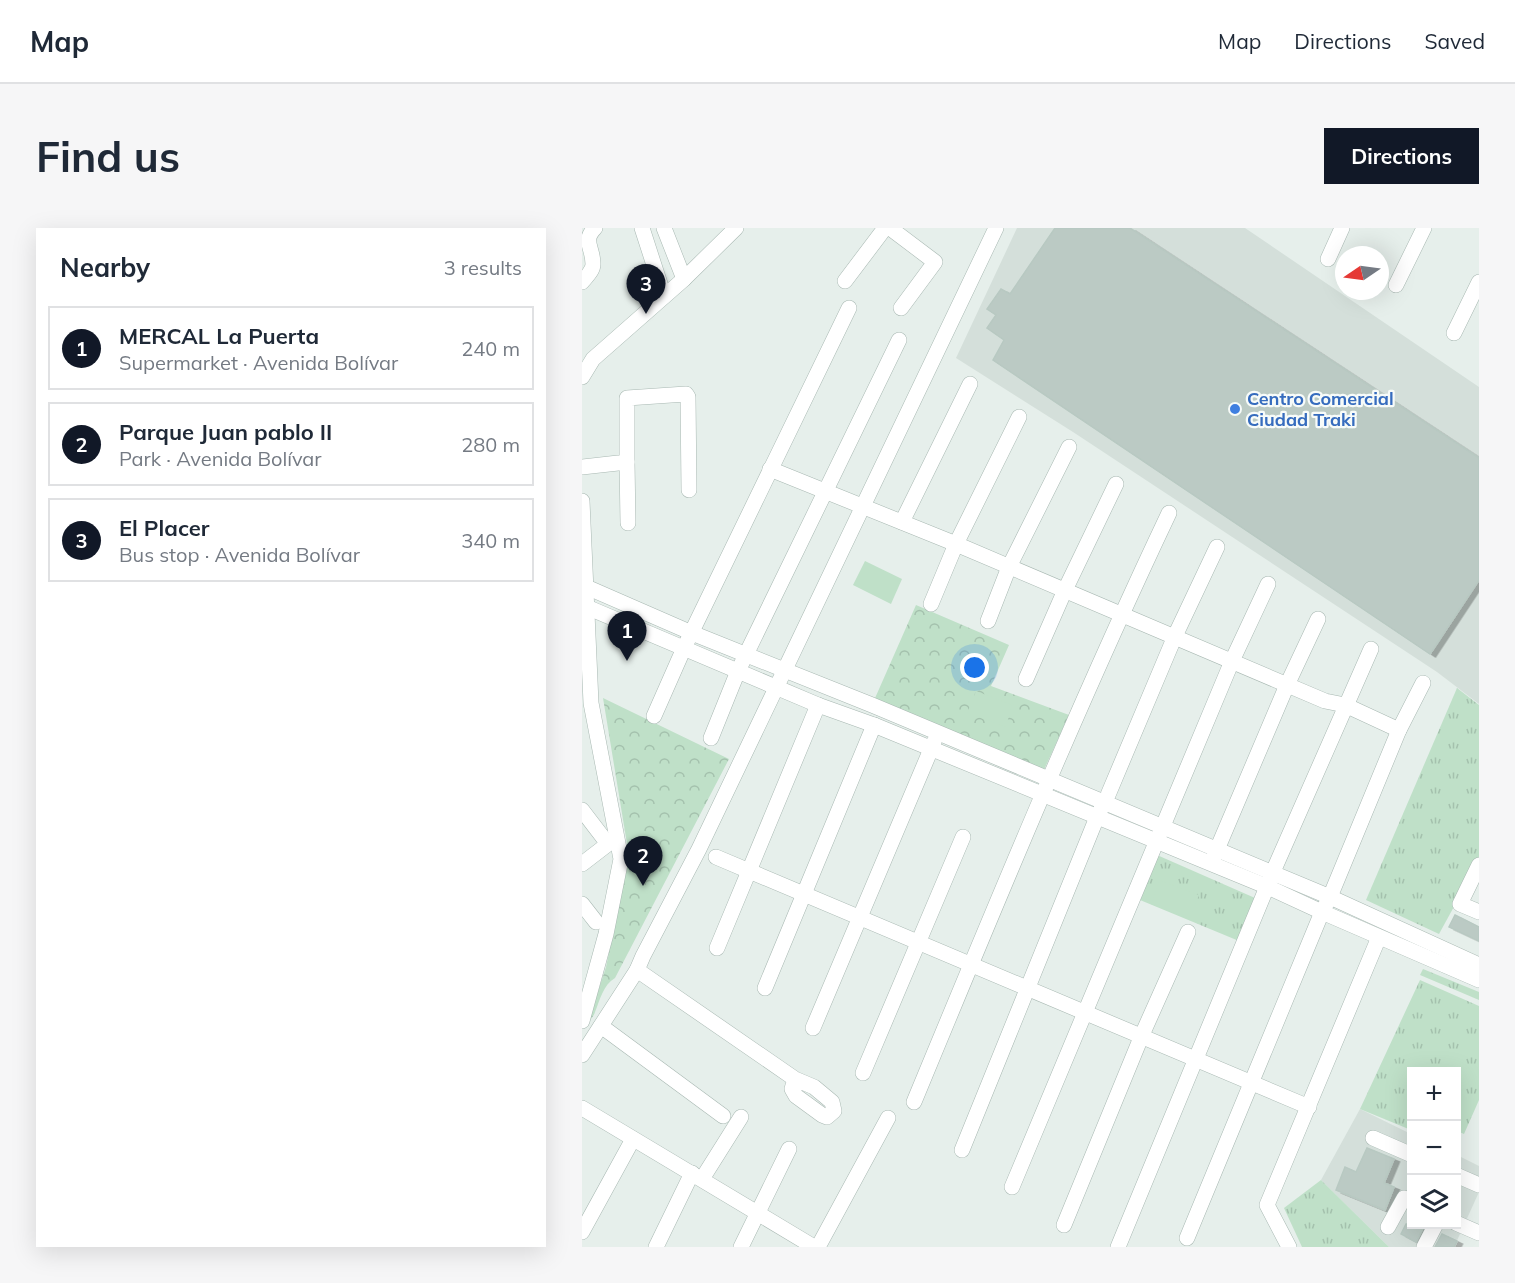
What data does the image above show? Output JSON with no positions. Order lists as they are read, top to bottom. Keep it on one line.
{"places":["Centro Comercial Ciudad Traki"],"north":"left","page":{"header":"Map","nav":["Map","Directions","Saved"],"buttons":"Directions","title":"Find us","heading":["Nearby","3 results"],"pins":["3","1","2"],"list":[{"mark":"1","name":"MERCAL La Puerta","note":"Supermarket · Avenida Bolívar","value":"240 m"},{"mark":"2","name":"Parque Juan pablo II","note":"Park · Avenida Bolívar","value":"280 m"},{"mark":"3","name":"El Placer","note":"Bus stop · Avenida Bolívar","value":"340 m"}],"map_buttons":["+","−"]}}
